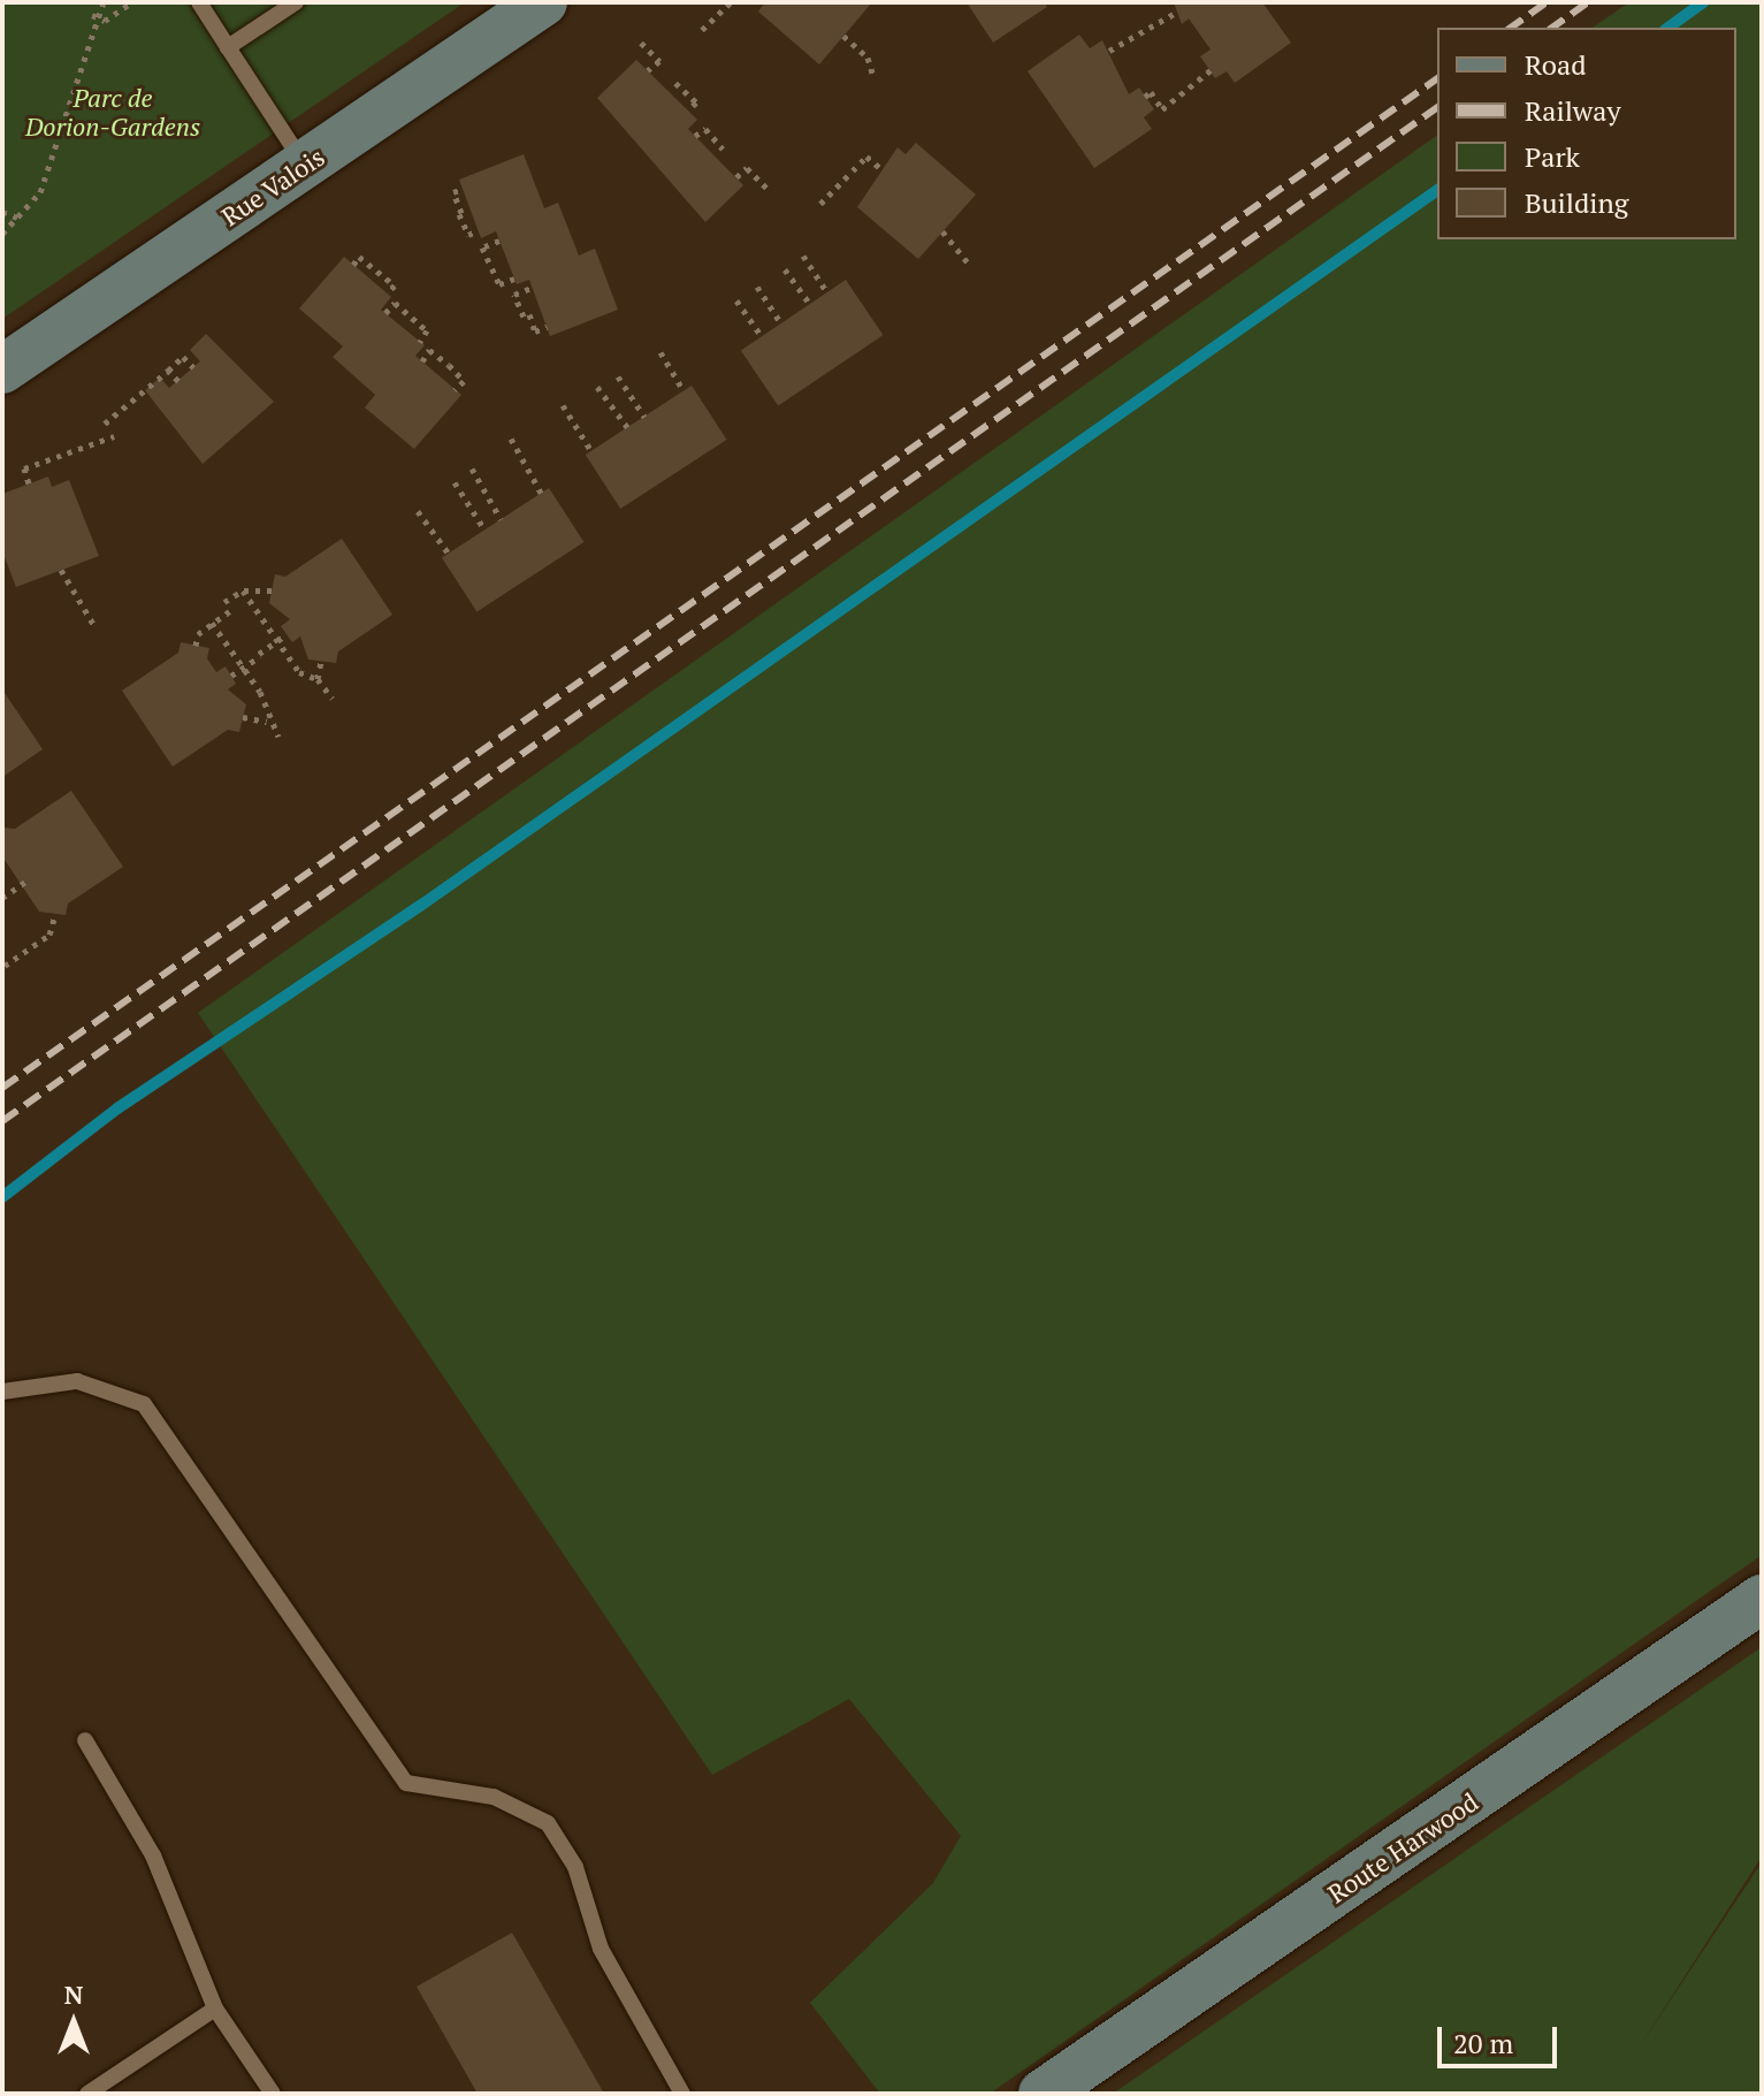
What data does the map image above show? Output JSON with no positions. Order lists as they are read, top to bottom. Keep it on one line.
{"streets":{"main road":["Rue Valois","Route Harwood"]},"parks":["Parc de Dorion-Gardens"],"legend":["Road","Railway","Park","Building"],"scale_bar":"20 m","north":"top"}
